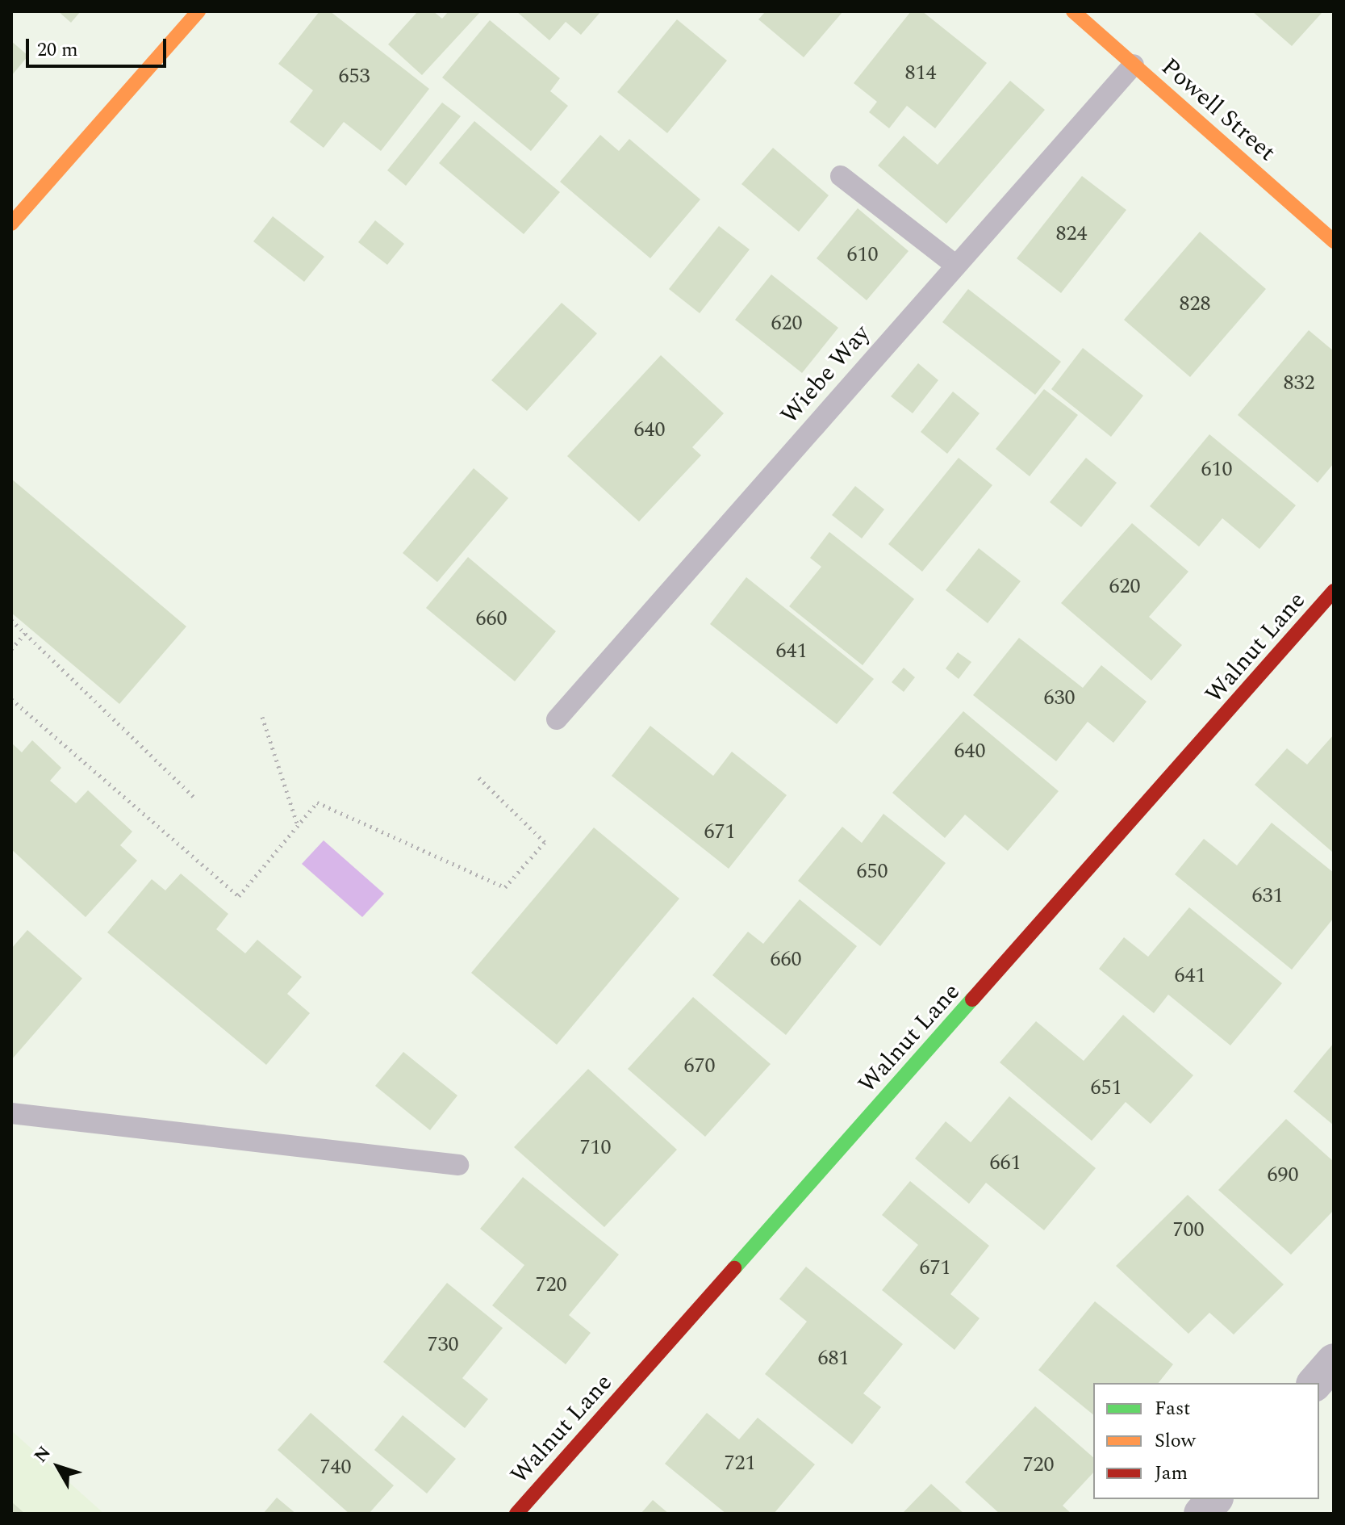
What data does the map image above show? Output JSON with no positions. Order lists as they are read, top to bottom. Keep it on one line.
{"streets":{"street":["Powell Street","Walnut Lane"],"lane":["Wiebe Way"]},"crossings":[["Powell Street","Wiebe Way"]],"house_numbers":["814","653","824","610","828","620","832","640","610","620","660","641","630","640","671","650","631","660","641","670","651","710","661","690","700","671","720","730","681","721","720","740"],"legend":["Fast","Slow","Jam"],"scale_bar":"20 m","north":"top left"}
